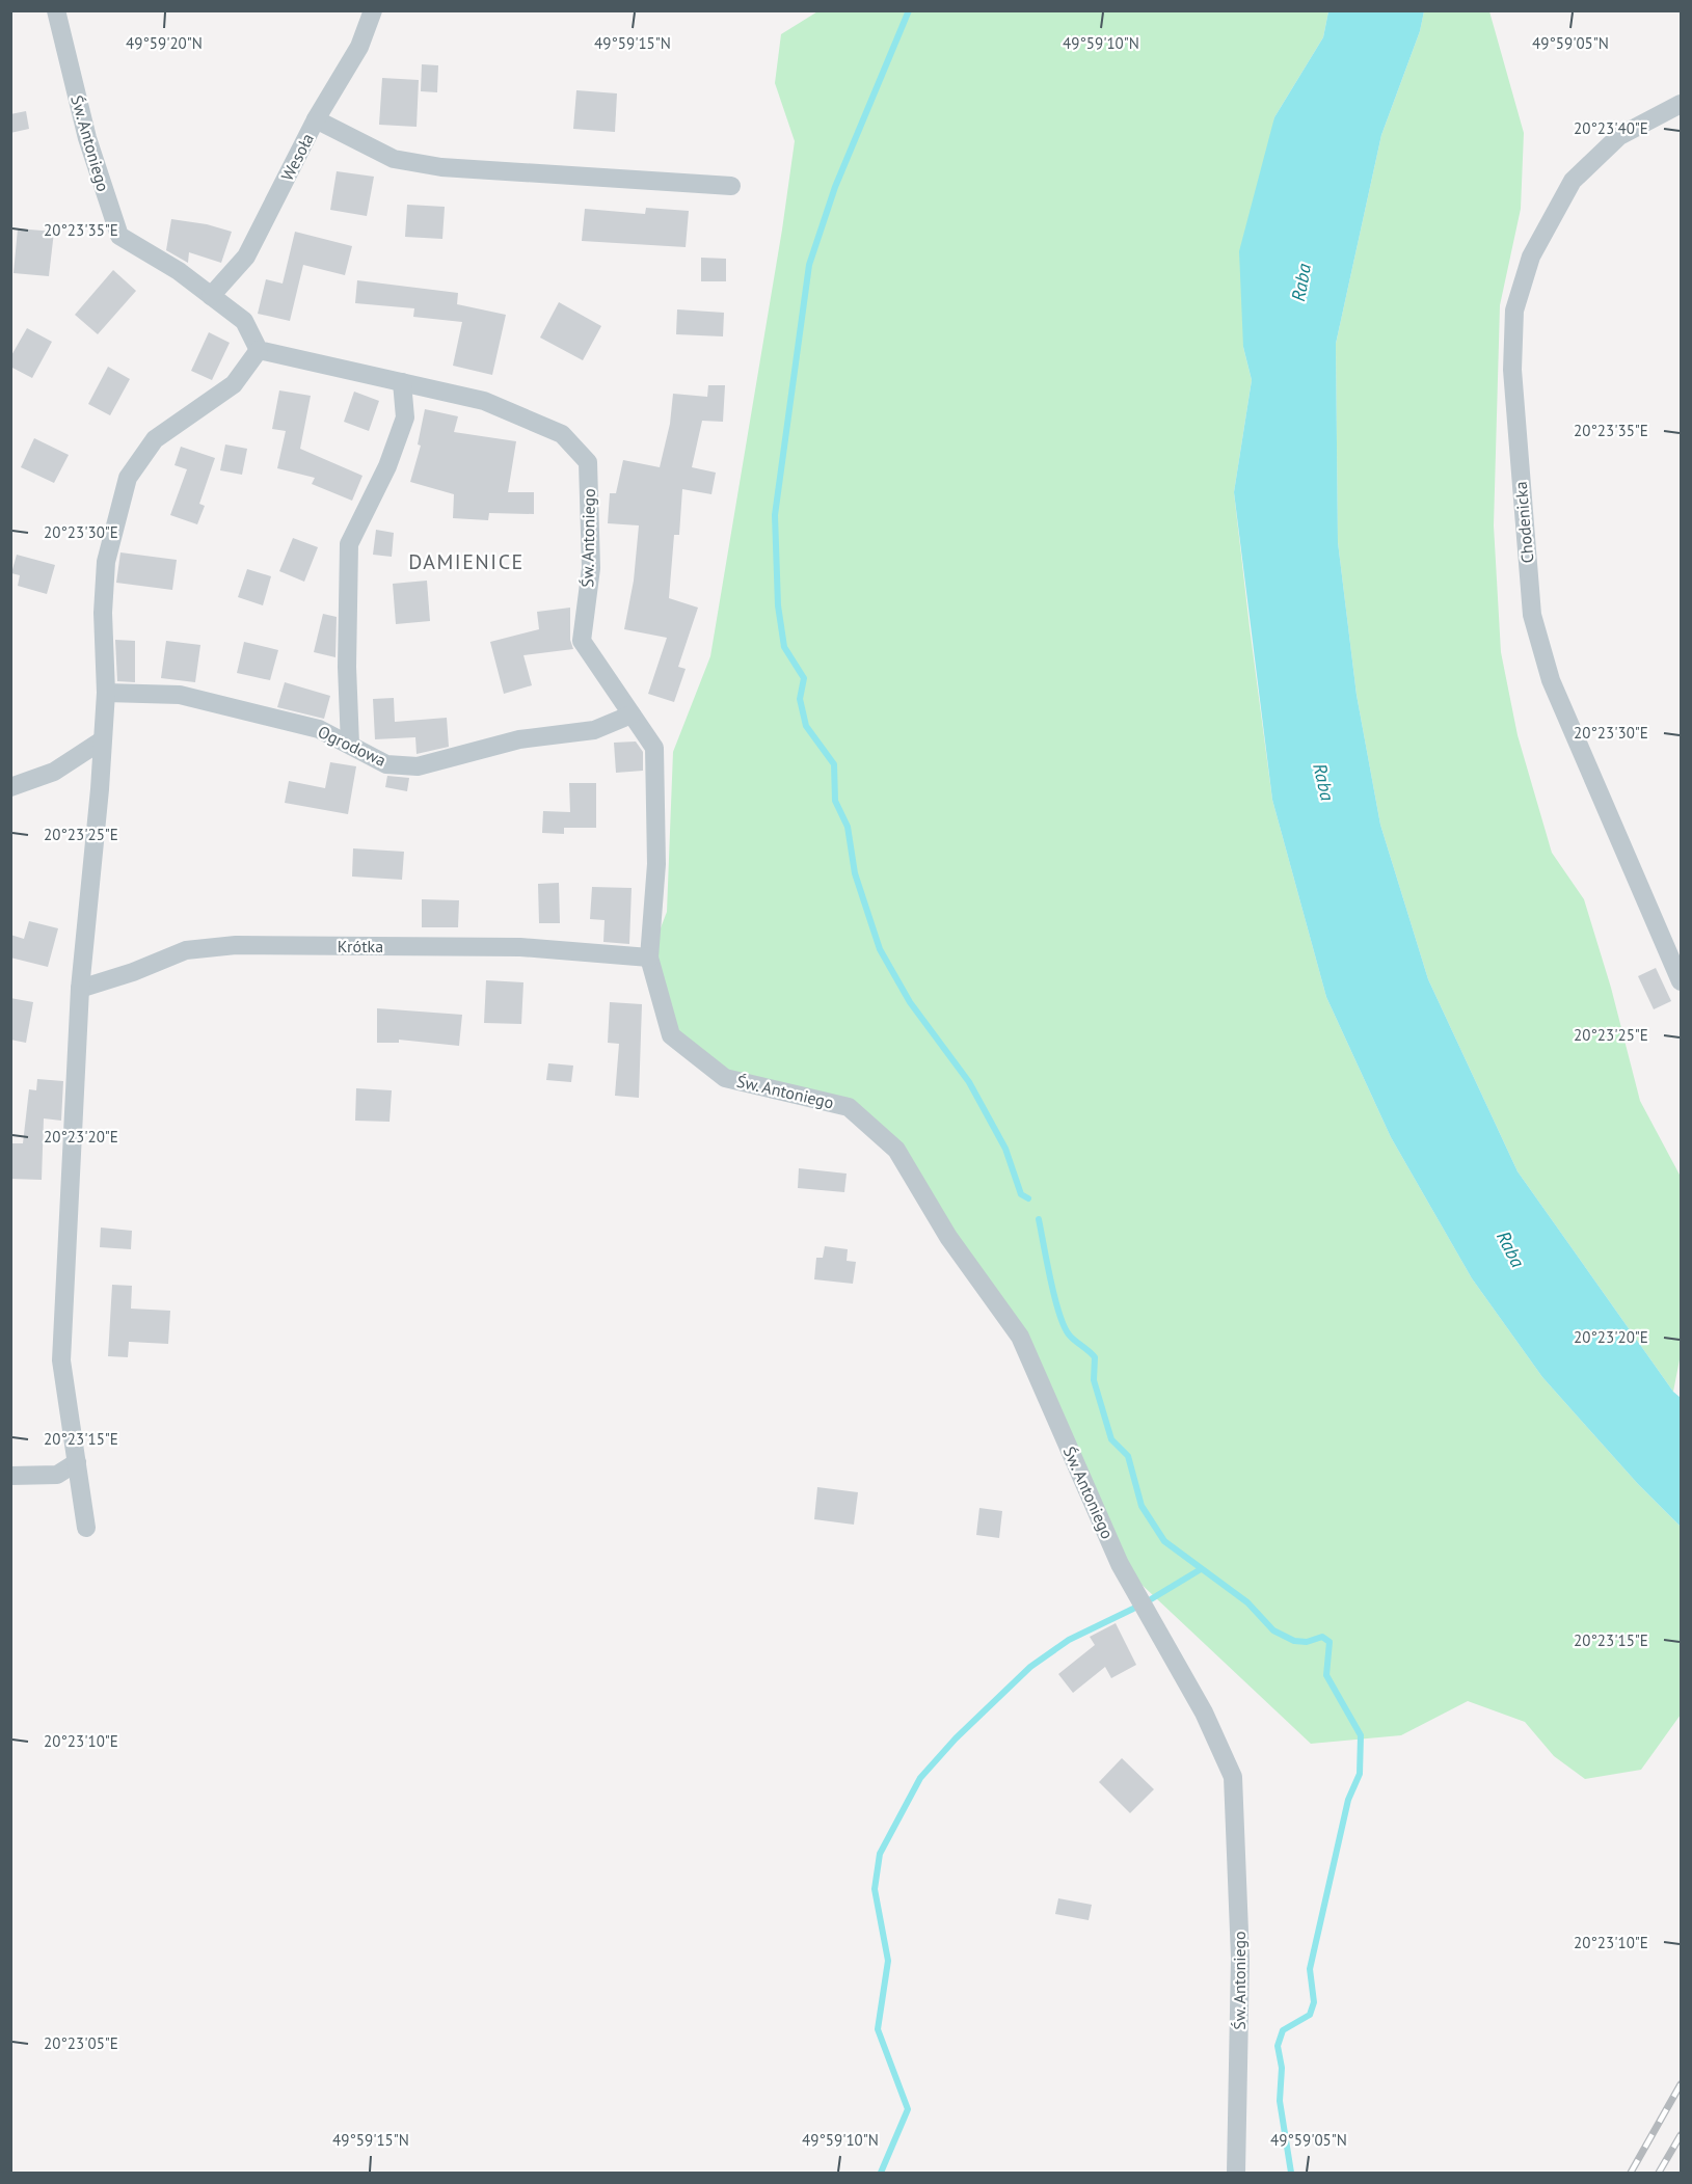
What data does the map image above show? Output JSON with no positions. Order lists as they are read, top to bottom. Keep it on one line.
{"streets":{"street":["Św. Antoniego","Wesoła","Chodenicka","Ogrodowa","Krótka"]},"crossings":[["Św. Antoniego","Wesoła"],["Św. Antoniego","Ogrodowa"],["Św. Antoniego","Krótka"]],"districts":["DAMIENICE"],"water":["Raba"],"coordinates":["49°59'20\"N","49°59'15\"N","49°59'10\"N","49°59'05\"N","20°23'40\"E","20°23'35\"E","20°23'30\"E","20°23'25\"E","20°23'20\"E","20°23'15\"E","20°23'10\"E","20°23'05\"E"]}
